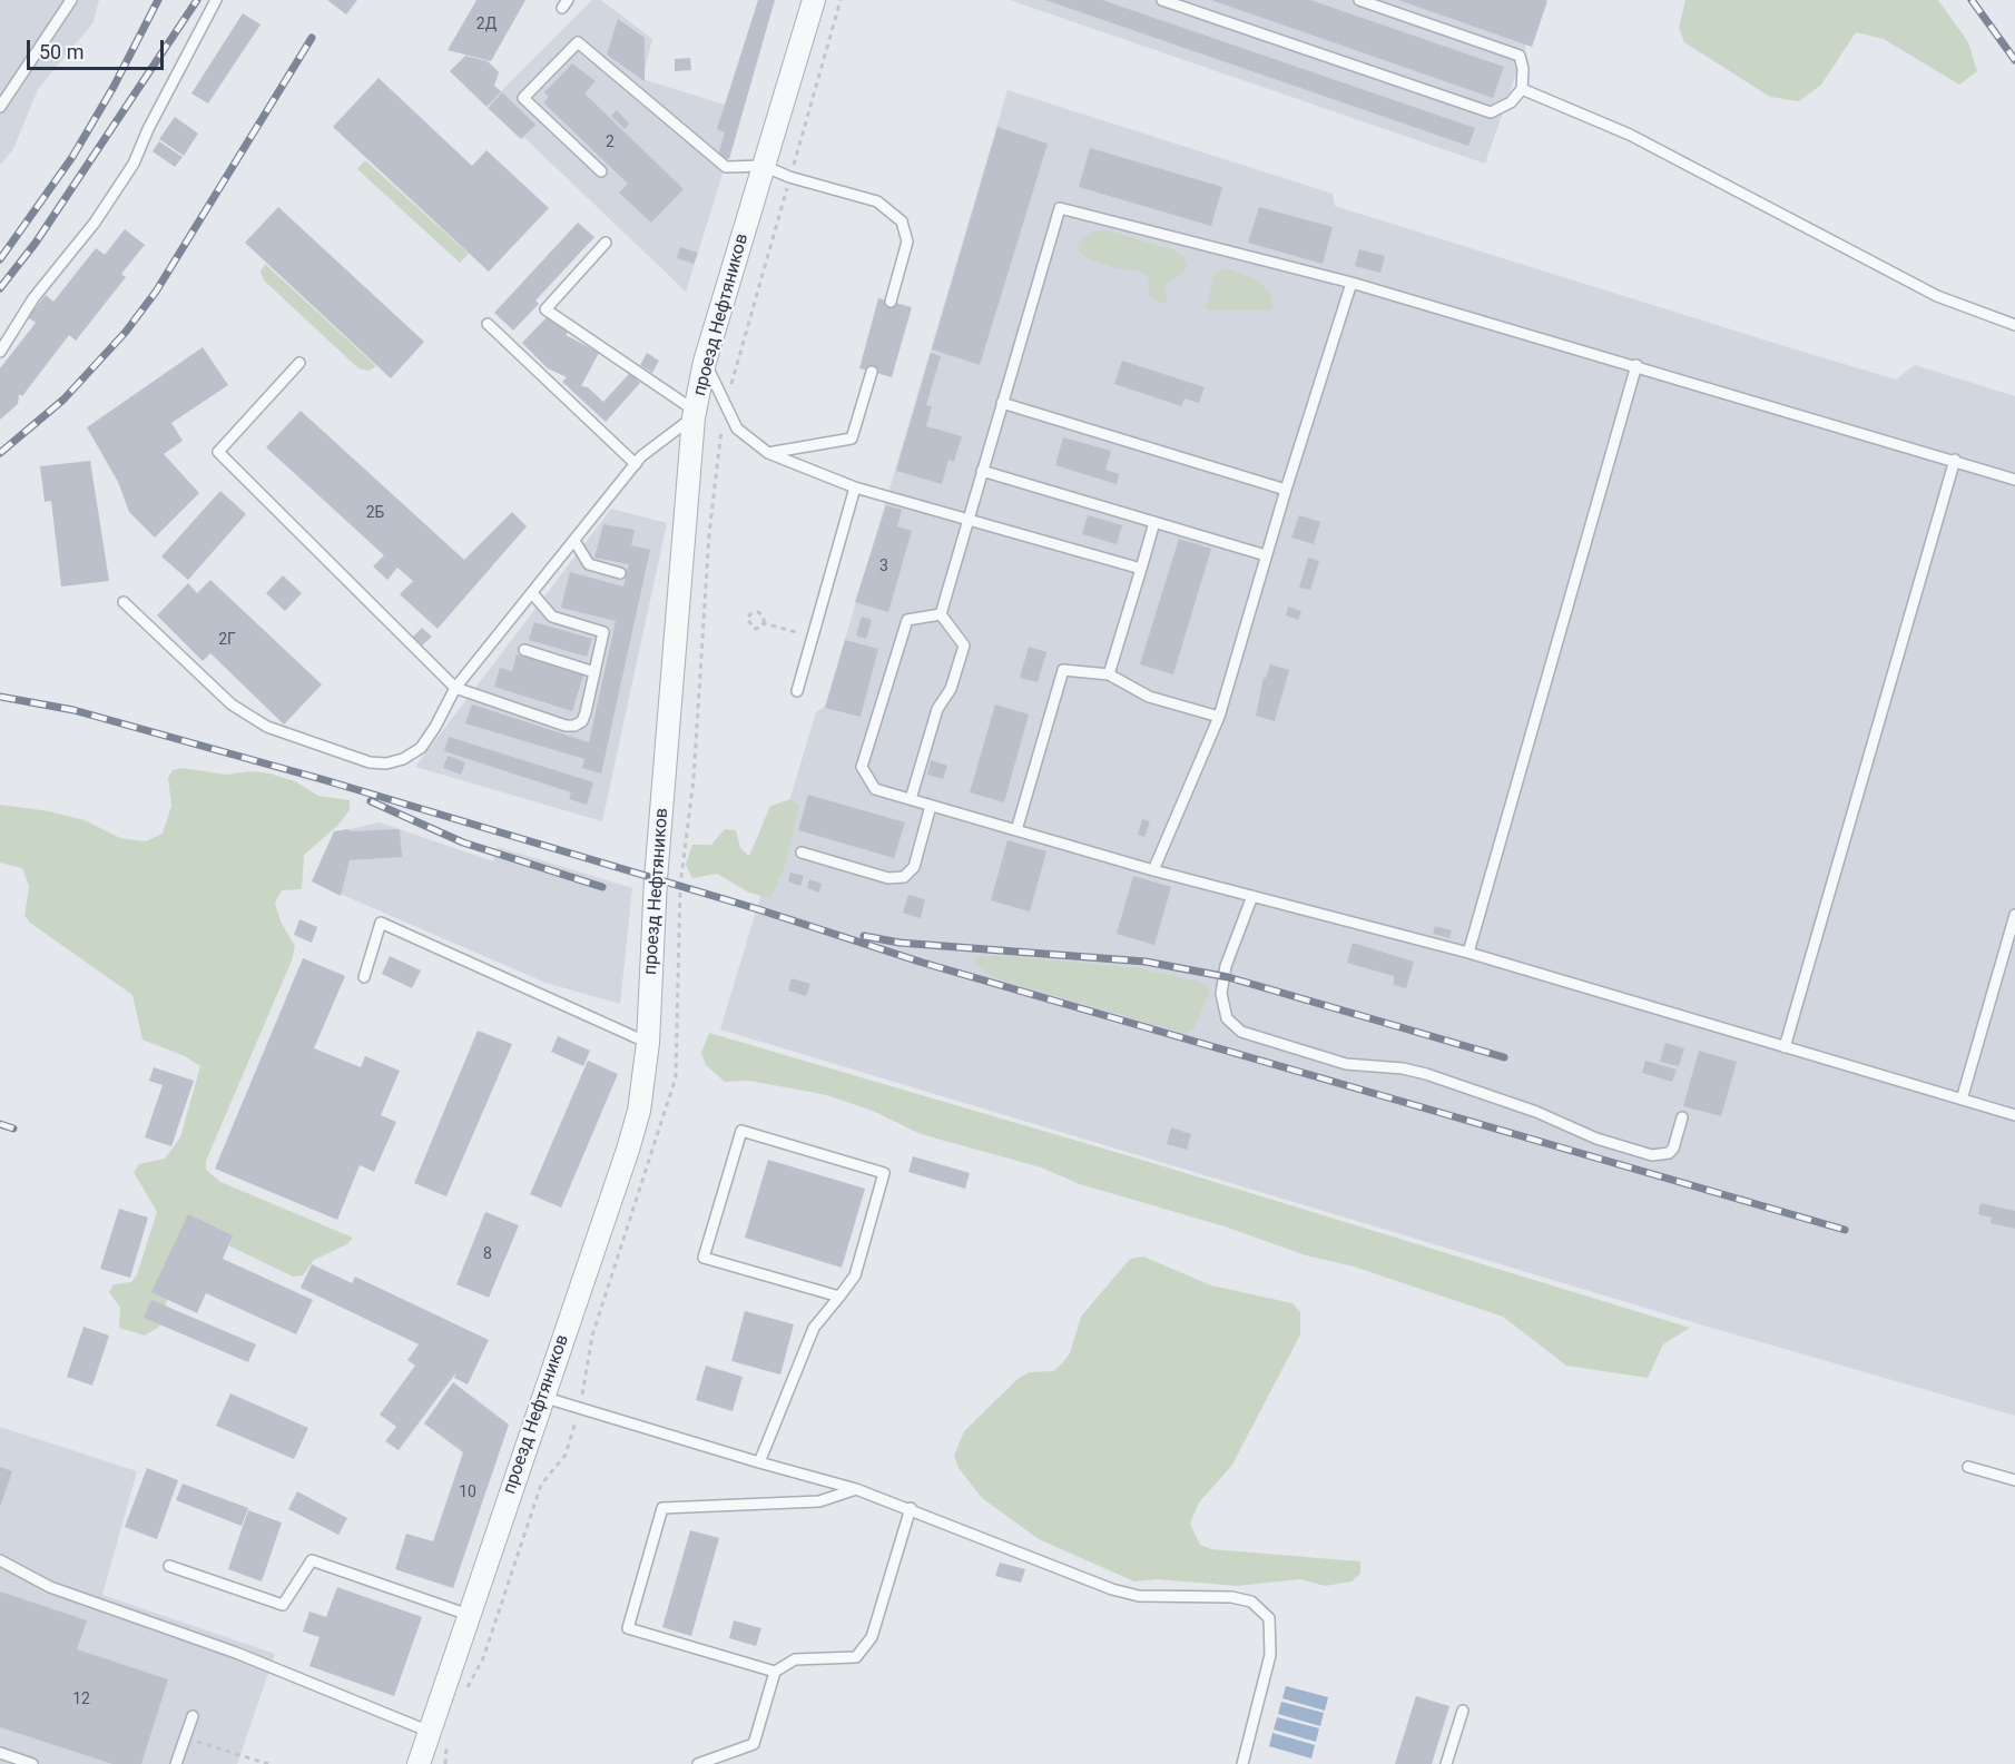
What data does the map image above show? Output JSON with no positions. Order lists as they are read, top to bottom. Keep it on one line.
{"streets":{"street":["проезд Нефтяников"]},"house_numbers":["2Д","2","2Б","3","2Г","8","10","12"],"scale_bar":"50 m"}
